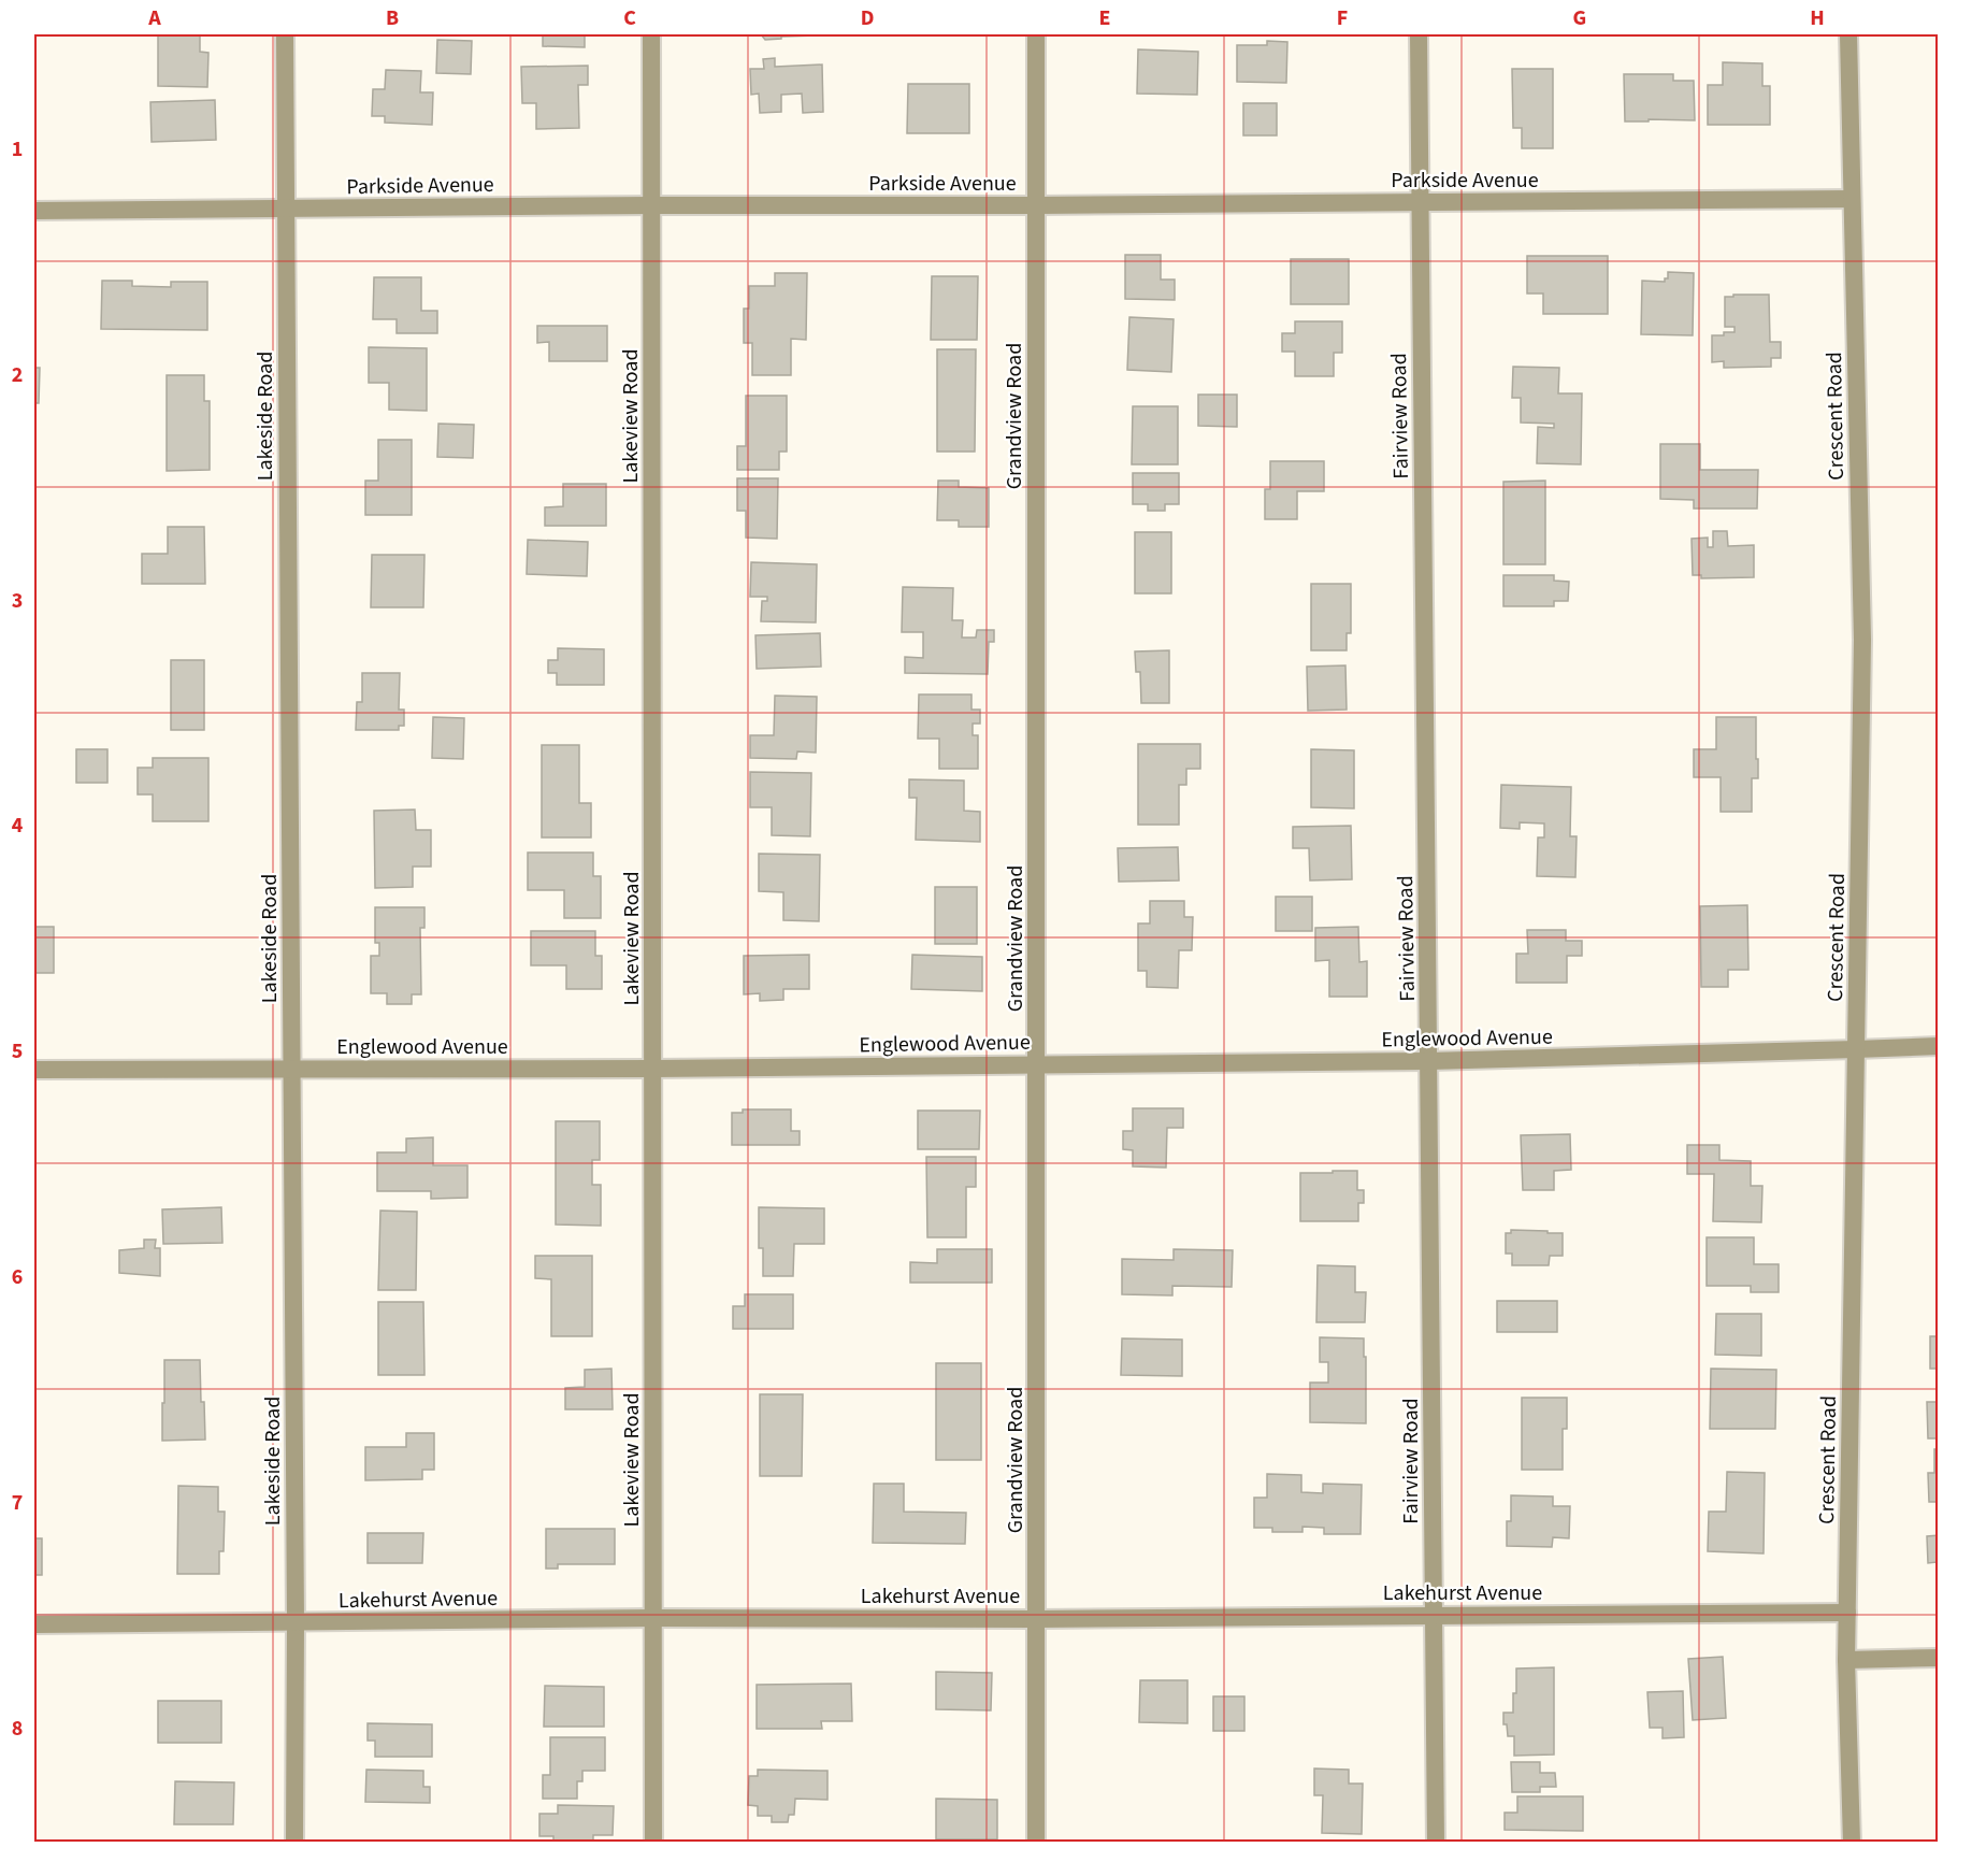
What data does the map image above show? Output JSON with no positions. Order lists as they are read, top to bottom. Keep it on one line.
{"streets":{"street":["Parkside Avenue","Lakeside Road","Lakeview Road","Grandview Road","Fairview Road","Crescent Road","Englewood Avenue","Lakehurst Avenue"]},"crossings":[["Parkside Avenue","Lakeside Road"],["Parkside Avenue","Lakeview Road"],["Parkside Avenue","Grandview Road"],["Parkside Avenue","Fairview Road"],["Parkside Avenue","Crescent Road"],["Lakeside Road","Englewood Avenue"],["Lakeside Road","Lakehurst Avenue"],["Lakeview Road","Englewood Avenue"],["Lakeview Road","Lakehurst Avenue"],["Grandview Road","Englewood Avenue"],["Grandview Road","Lakehurst Avenue"],["Fairview Road","Englewood Avenue"],["Fairview Road","Lakehurst Avenue"],["Crescent Road","Englewood Avenue"],["Crescent Road","Lakehurst Avenue"]],"grid":{"columns":["A","B","C","D","E","F","G","H"],"rows":["1","2","3","4","5","6","7","8"]}}
